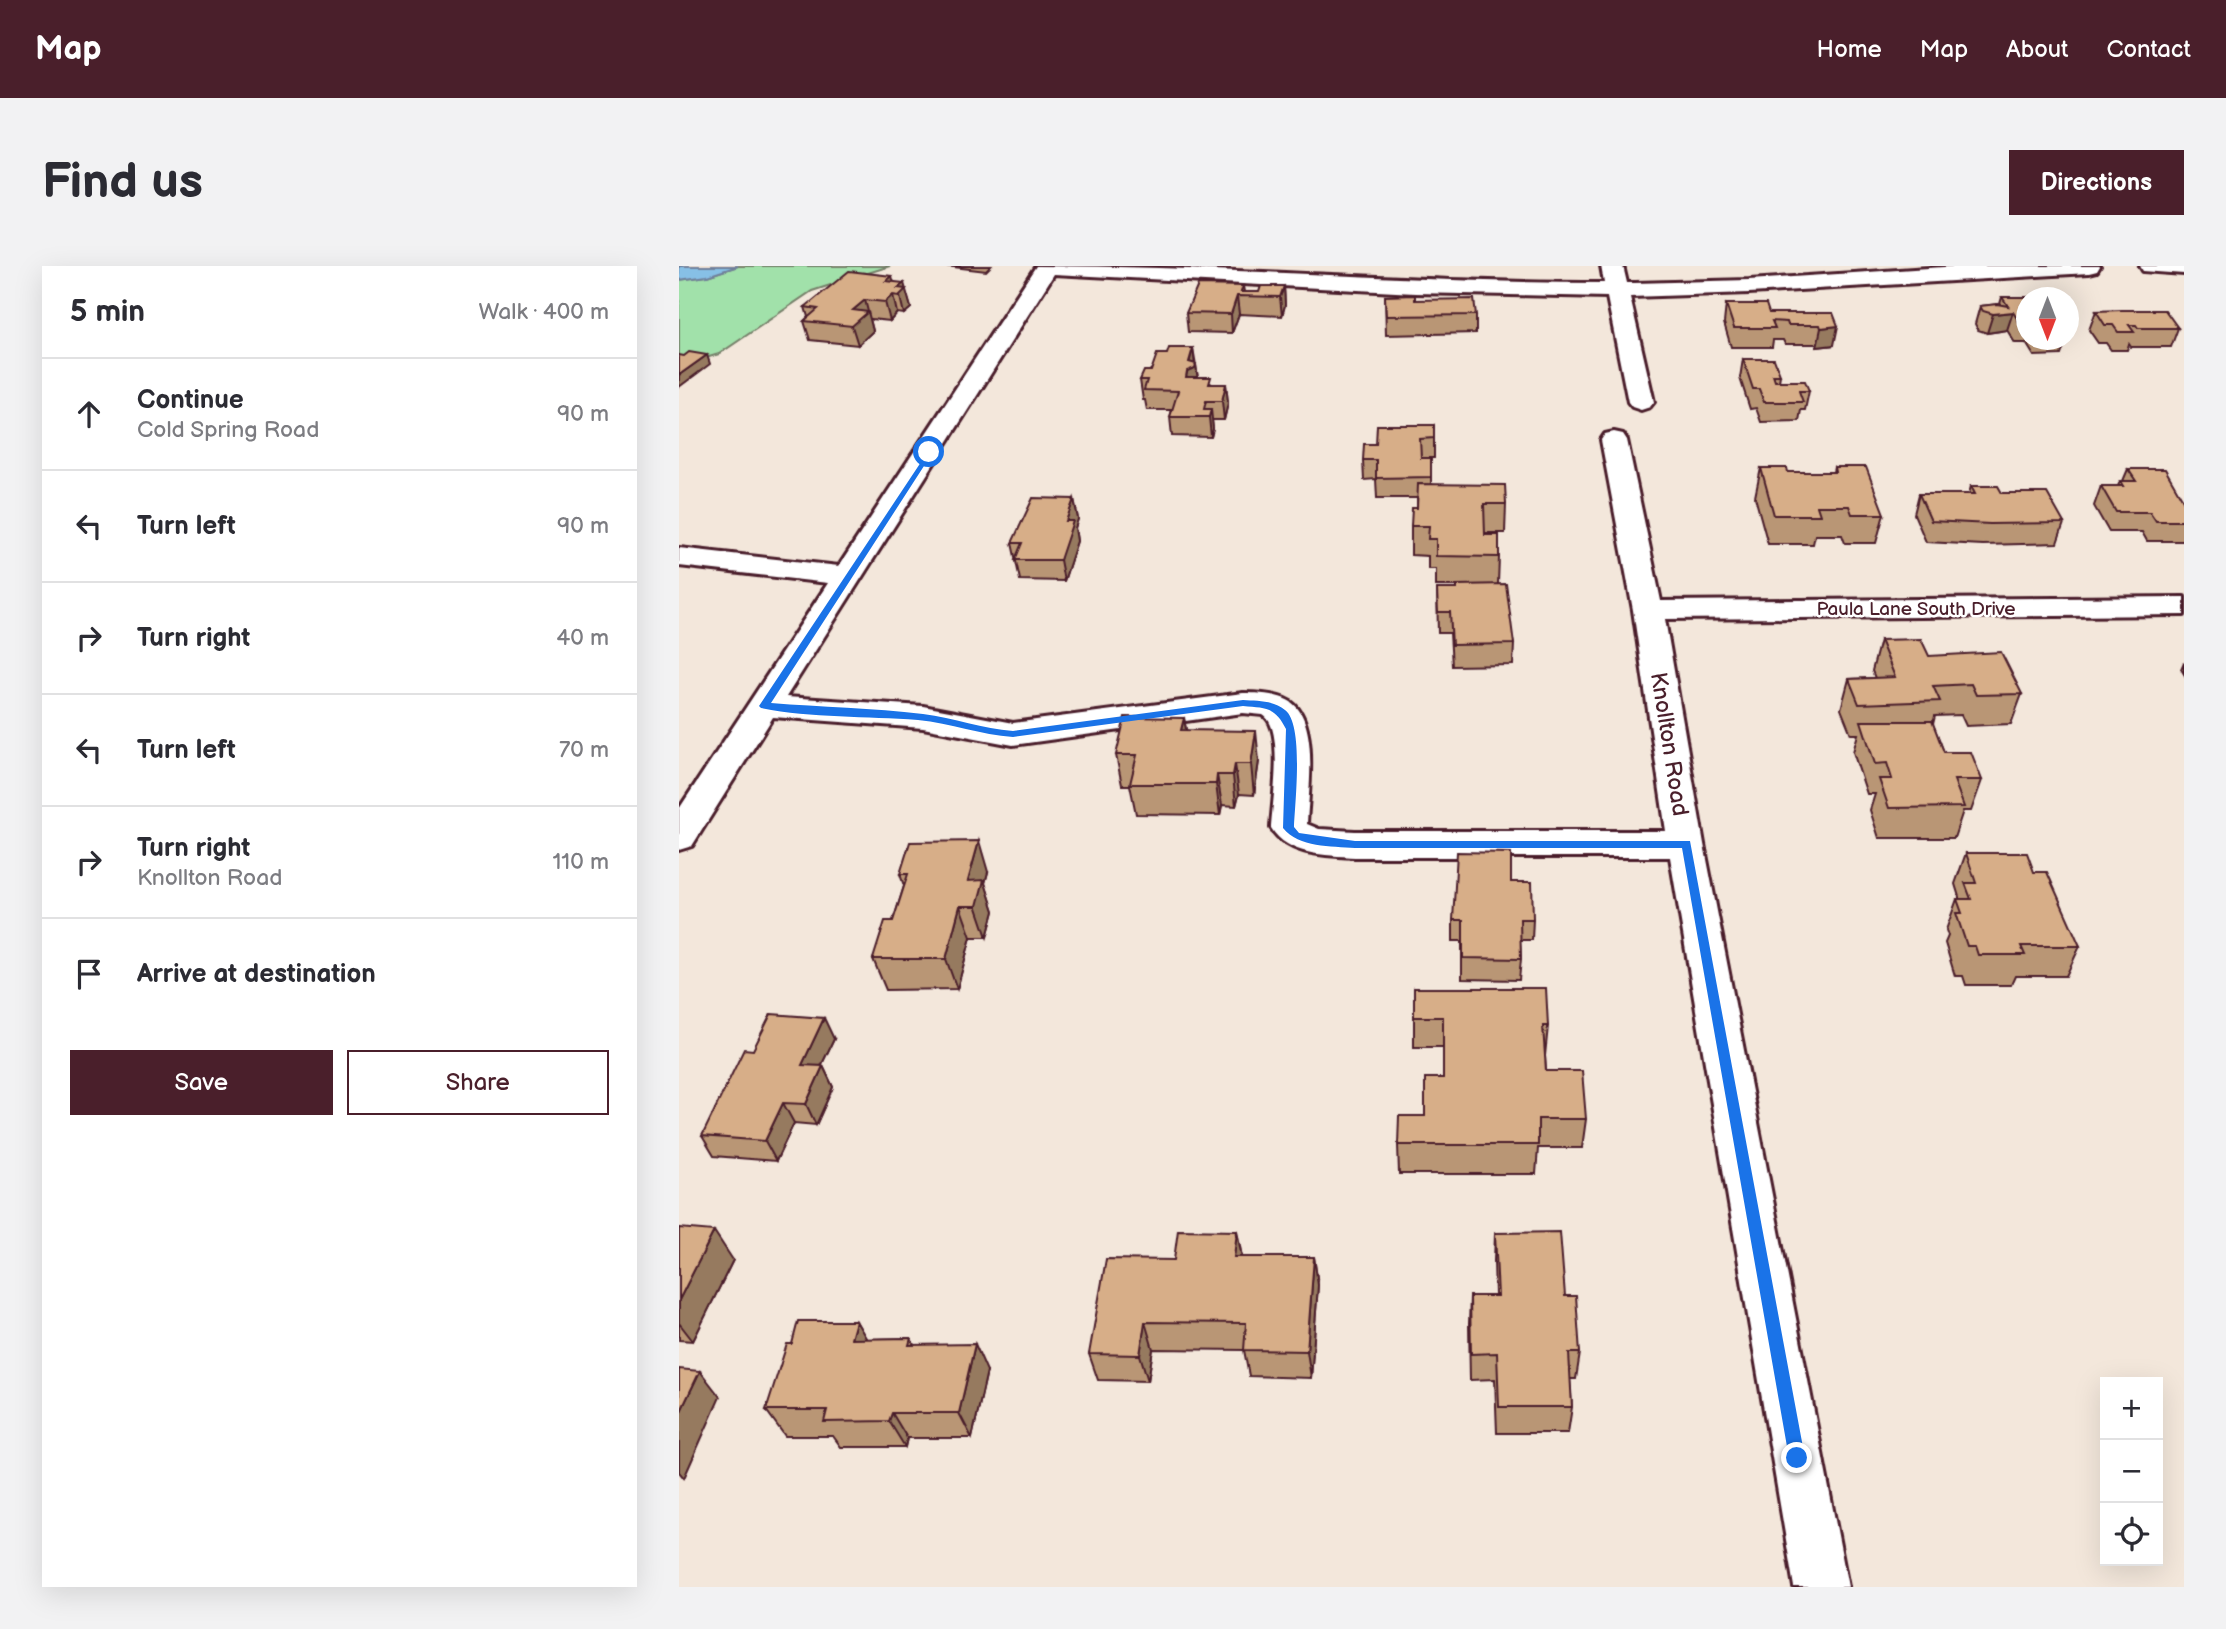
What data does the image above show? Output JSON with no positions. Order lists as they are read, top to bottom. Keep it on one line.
{"streets":{"street":["Paula Lane South Drive","Knollton Road"]},"crossings":[["Paula Lane South Drive","Knollton Road"]],"north":"bottom","page":{"header":"Map","nav":["Home","Map","About","Contact"],"buttons":["Directions",["Save","Share"]],"title":"Find us","heading":["5 min","Walk · 400 m"],"list":[["Continue","Cold Spring Road","90 m"],["Turn left","90 m"],["Turn right","40 m"],["Turn left","70 m"],["Turn right","Knollton Road","110 m"],"Arrive at destination"],"map_buttons":["+","−"]}}
